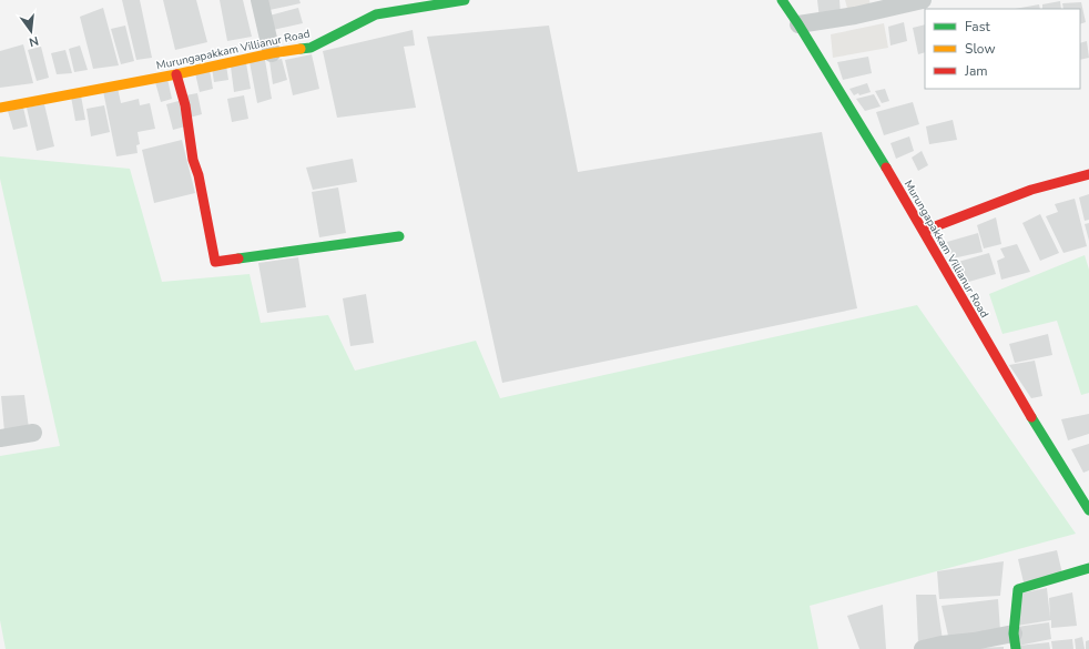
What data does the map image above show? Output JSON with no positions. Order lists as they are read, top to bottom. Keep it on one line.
{"streets":{"main road":["Murungapakkam Villianur Road"]},"legend":["Fast","Slow","Jam"],"north":"bottom"}
